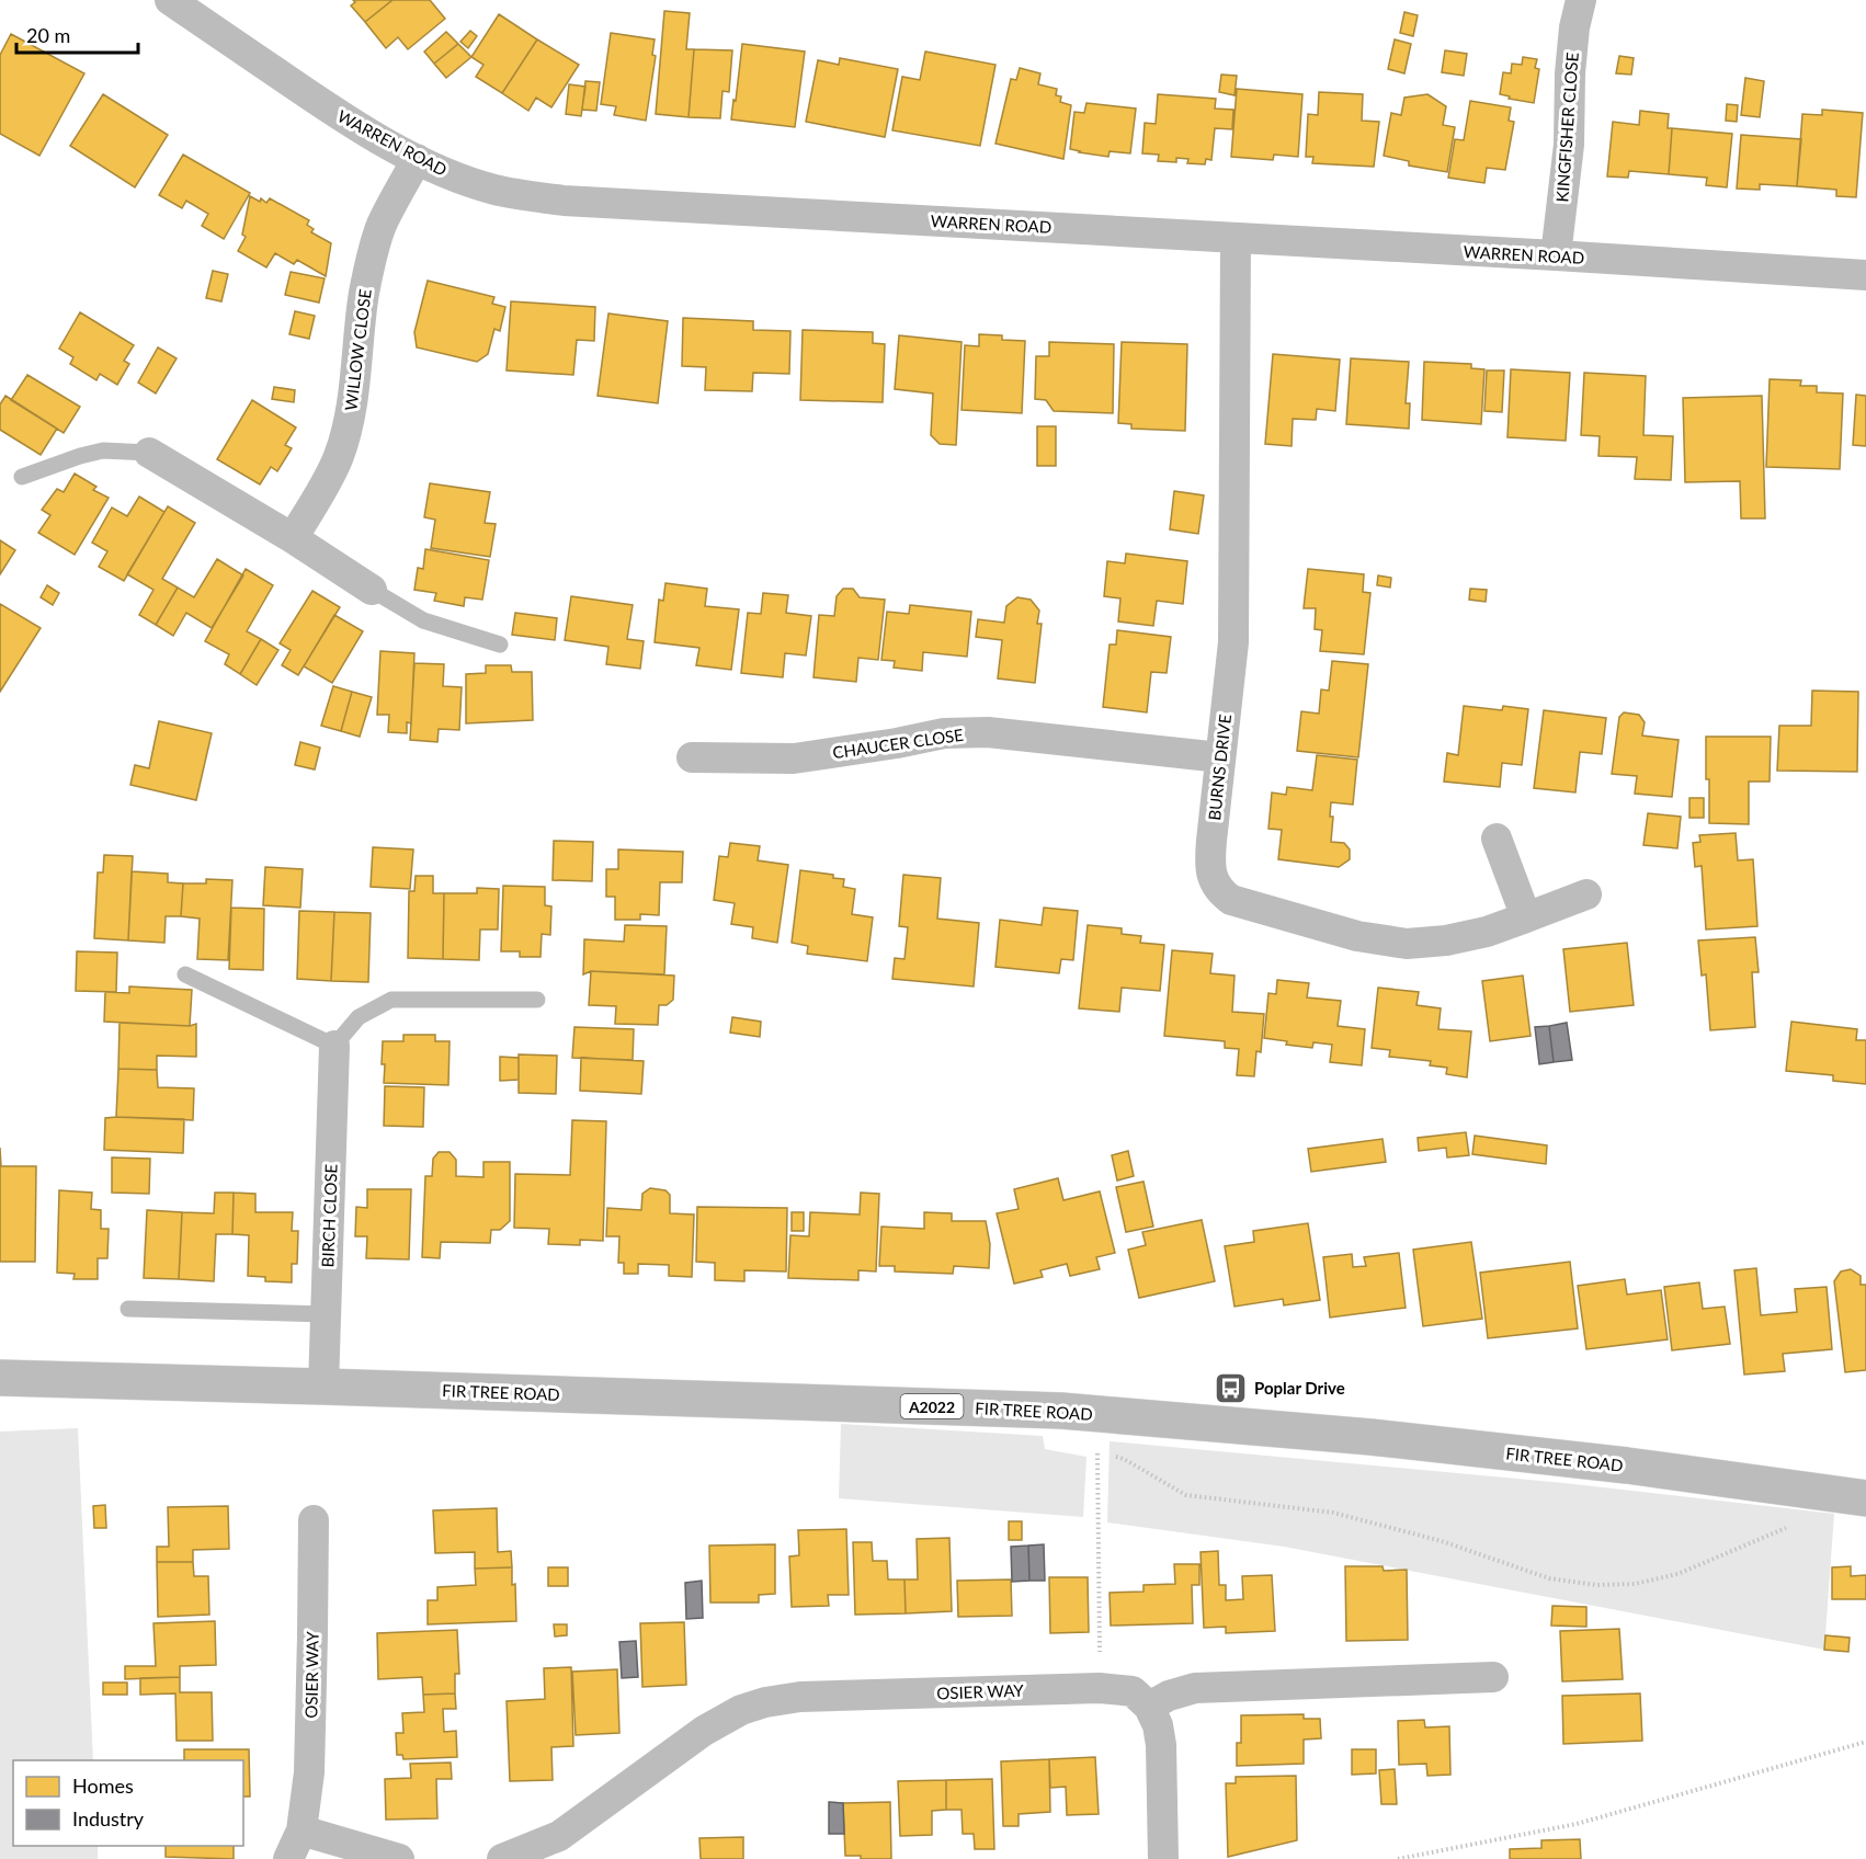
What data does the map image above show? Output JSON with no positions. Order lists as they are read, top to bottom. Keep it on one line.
{"streets":{"main road":["FIR TREE ROAD","A2022"],"street":["KINGFISHER CLOSE","WARREN ROAD","WILLOW CLOSE","CHAUCER CLOSE","BURNS DRIVE","BIRCH CLOSE","OSIER WAY"]},"crossings":[["KINGFISHER CLOSE","WARREN ROAD"],["WARREN ROAD","WILLOW CLOSE"],["WARREN ROAD","BURNS DRIVE"],["CHAUCER CLOSE","BURNS DRIVE"],["BIRCH CLOSE","FIR TREE ROAD"]],"places":{"bus stop":["Poplar Drive"]},"legend":["Homes","Industry"],"scale_bar":"20 m"}
